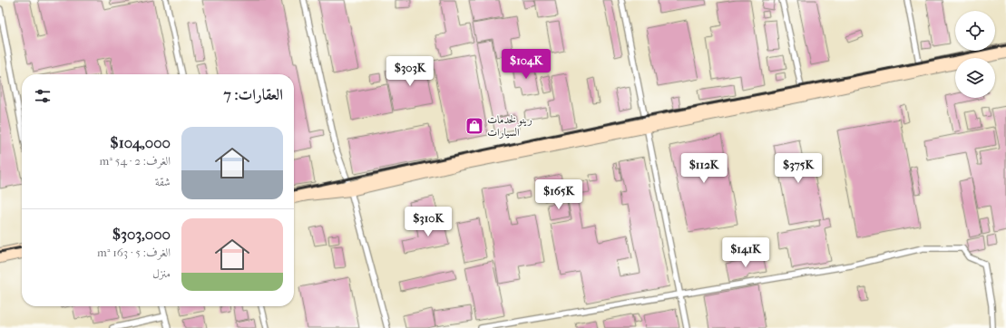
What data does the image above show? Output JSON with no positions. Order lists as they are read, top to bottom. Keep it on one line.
{"places":{"shop":["رينو لخدمات السيارات"]},"page":{"price":["$104K","$303K","$112K","$375K","$165K","$310K","$141K"],"heading":"العقارات: 7","list":[{"name":"$104,000","note":"الغرف: 2 · 54 m² · شقة"},{"name":"$303,000","note":"الغرف: 5 · 163 m² · منزل"}]}}
